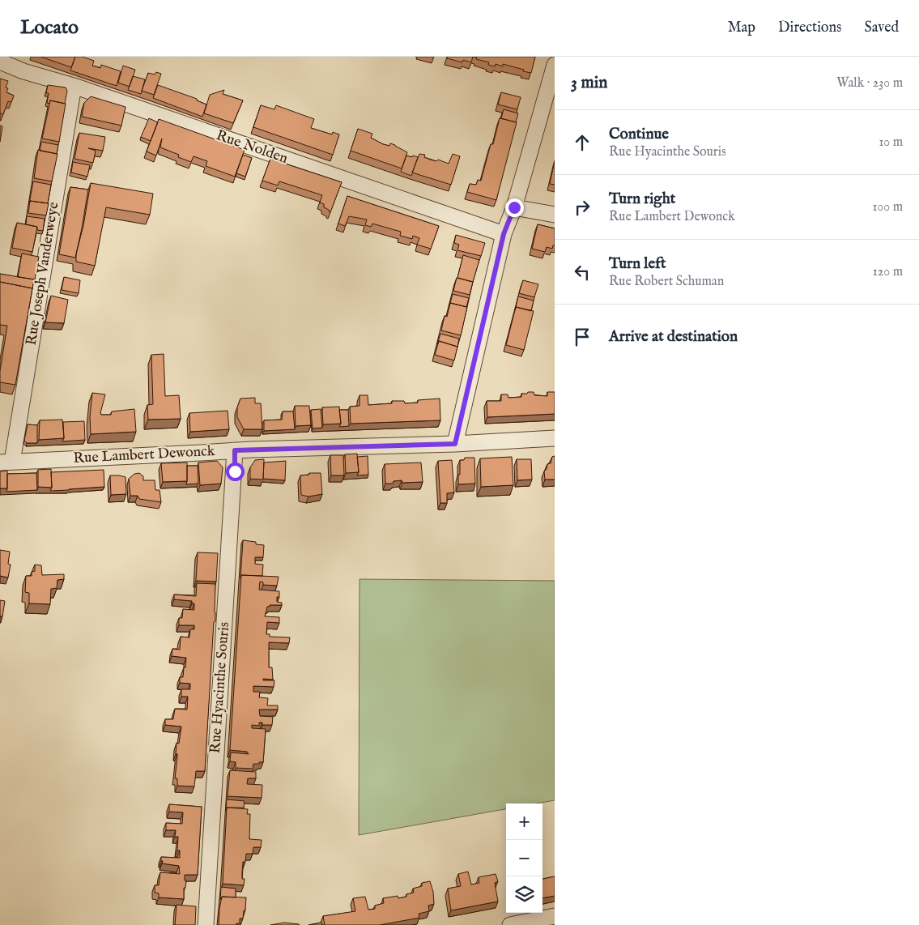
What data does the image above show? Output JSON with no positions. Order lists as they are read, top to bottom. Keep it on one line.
{"streets":{"street":["Rue Nolden","Rue Joseph Vanderweye","Rue Lambert Dewonck","Rue Hyacinthe Souris"]},"crossings":[["Rue Nolden","Rue Joseph Vanderweye"],["Rue Joseph Vanderweye","Rue Lambert Dewonck"],["Rue Lambert Dewonck","Rue Hyacinthe Souris"]],"page":{"header":"Locato","nav":["Map","Directions","Saved"],"heading":["3 min","Walk · 230 m"],"list":[["Continue","Rue Hyacinthe Souris","10 m"],["Turn right","Rue Lambert Dewonck","100 m"],["Turn left","Rue Robert Schuman","120 m"],"Arrive at destination"],"map_buttons":["+","−"]}}
